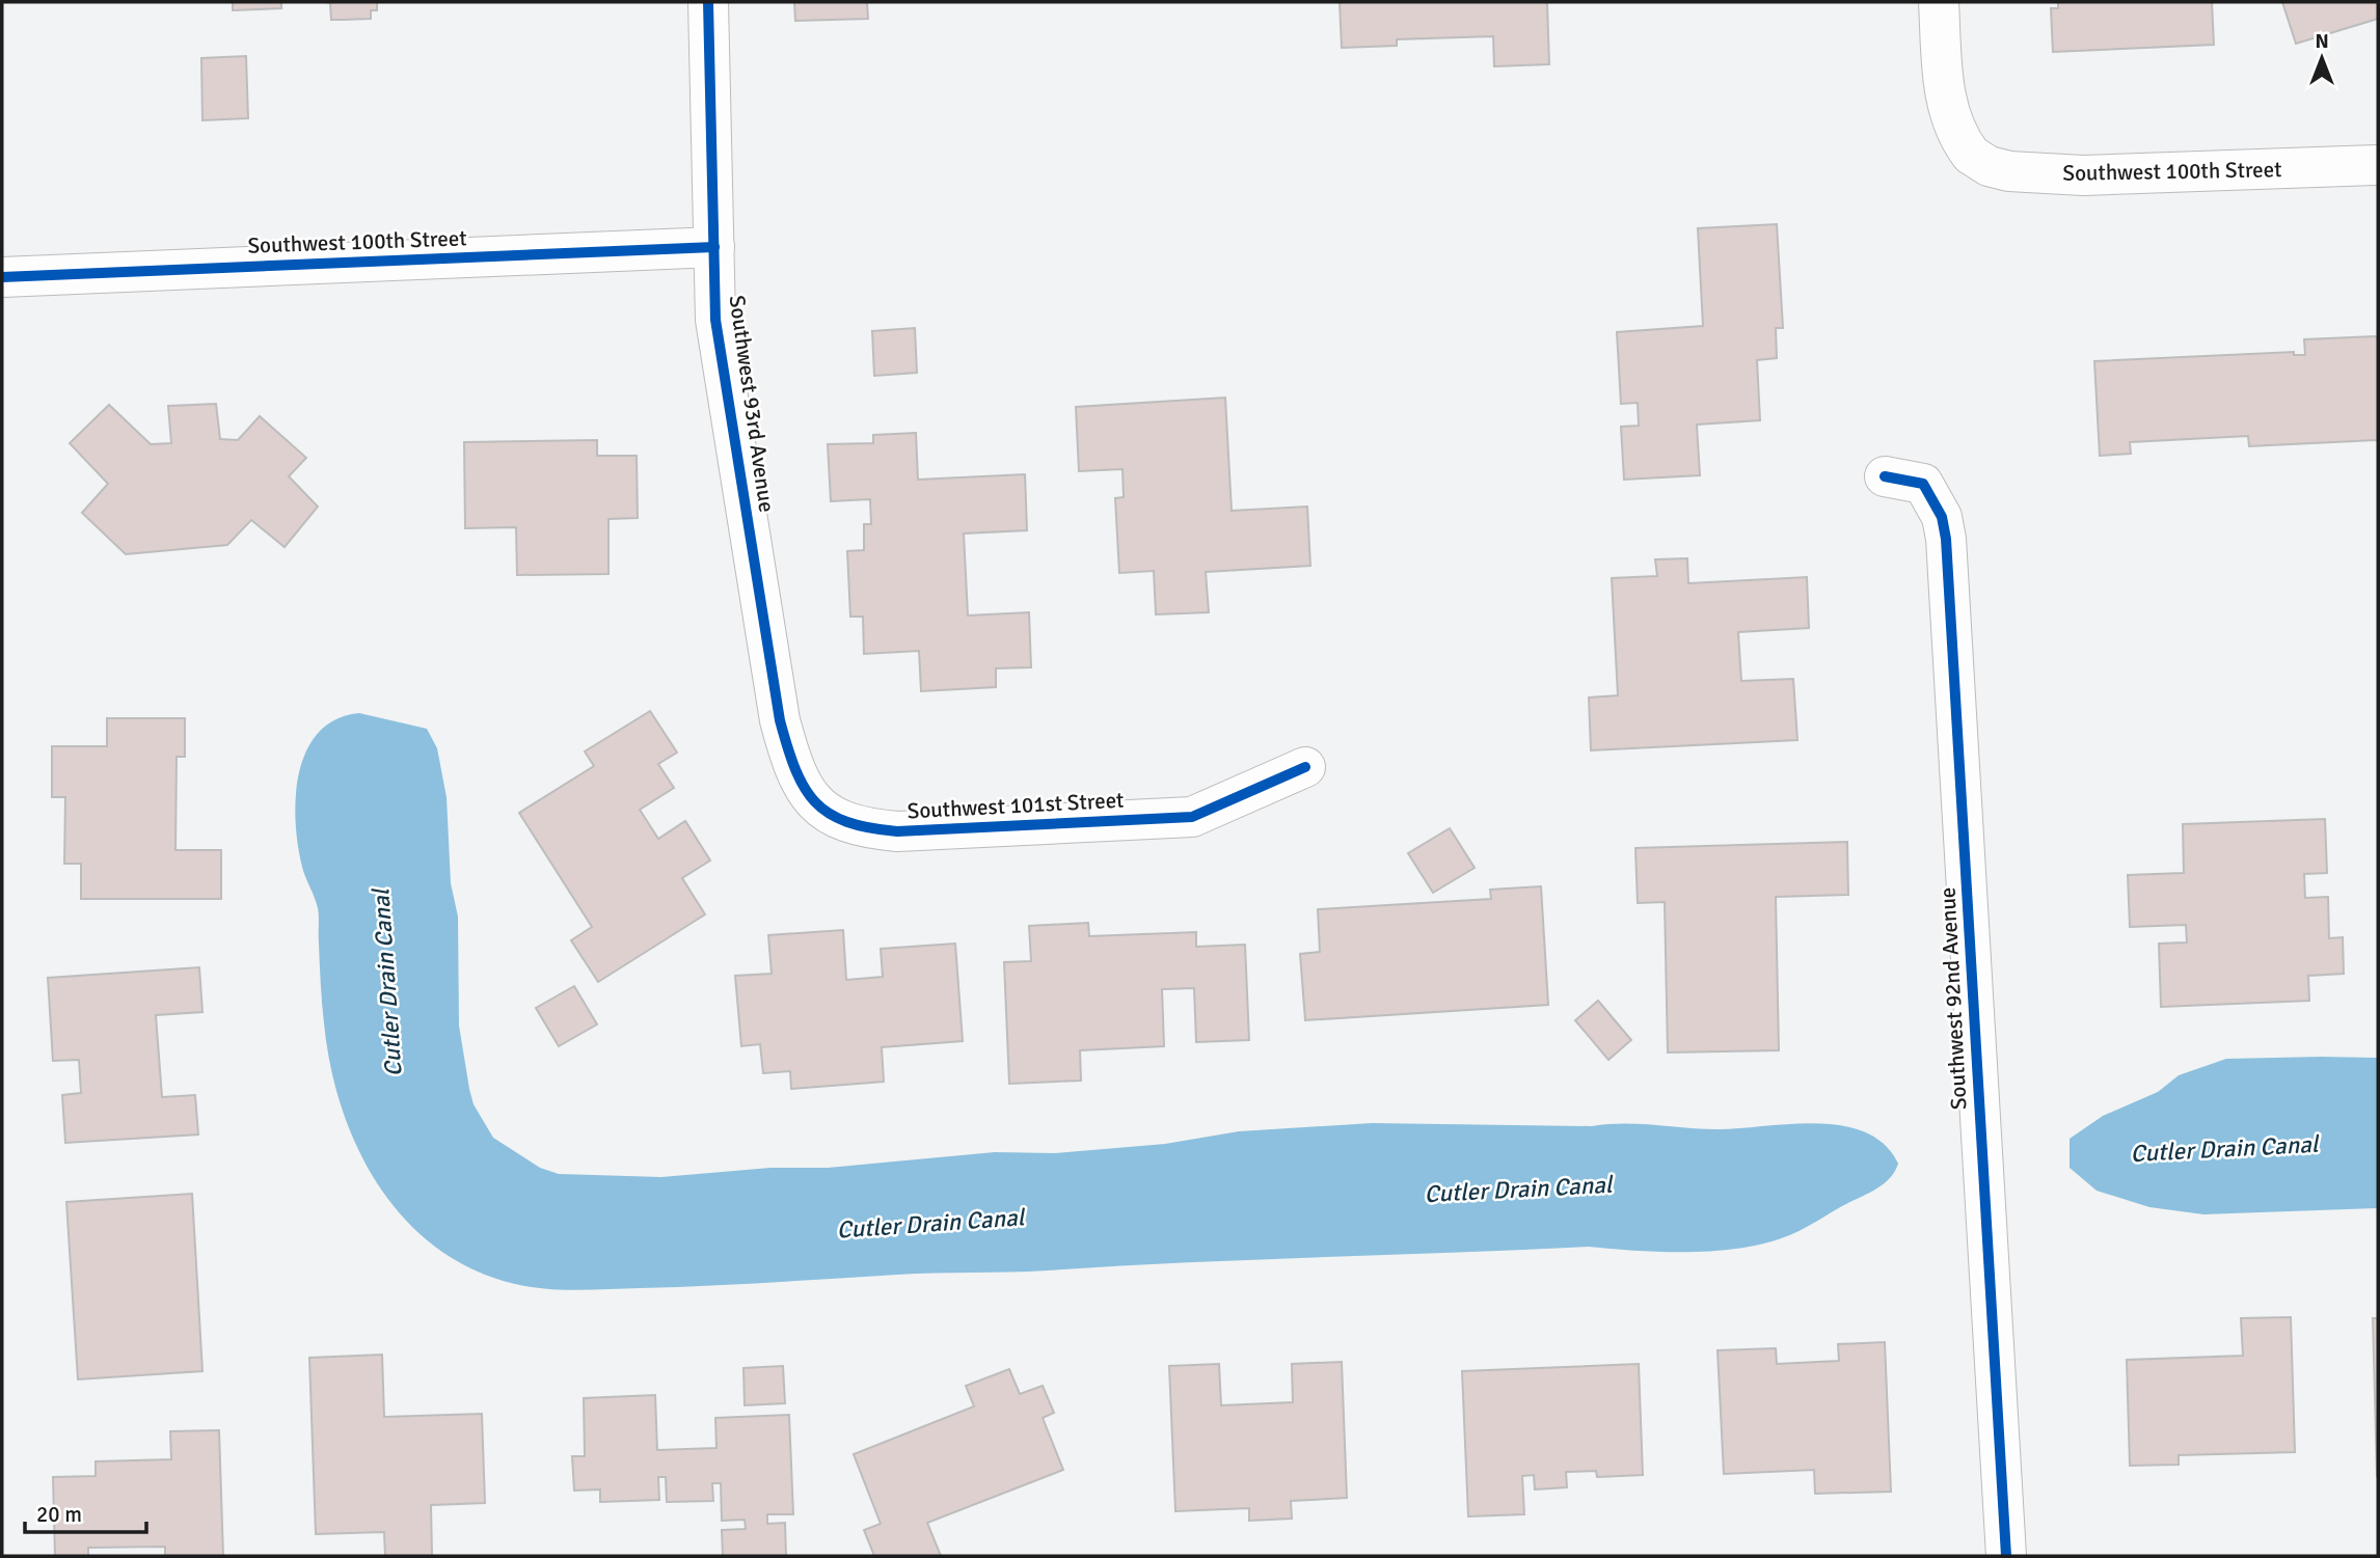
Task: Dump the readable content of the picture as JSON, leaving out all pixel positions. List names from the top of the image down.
{
  "streets": {
    "street": [
      "Southwest 100th Street",
      "Southwest 93rd Avenue",
      "Southwest 101st Street",
      "Southwest 92nd Avenue"
    ]
  },
  "crossings": [
    ["Southwest 100th Street", "Southwest 93rd Avenue"],
    ["Southwest 93rd Avenue", "Southwest 101st Street"]
  ],
  "water": ["Cutler Drain Canal"],
  "scale_bar": "20 m",
  "north": "top"
}
